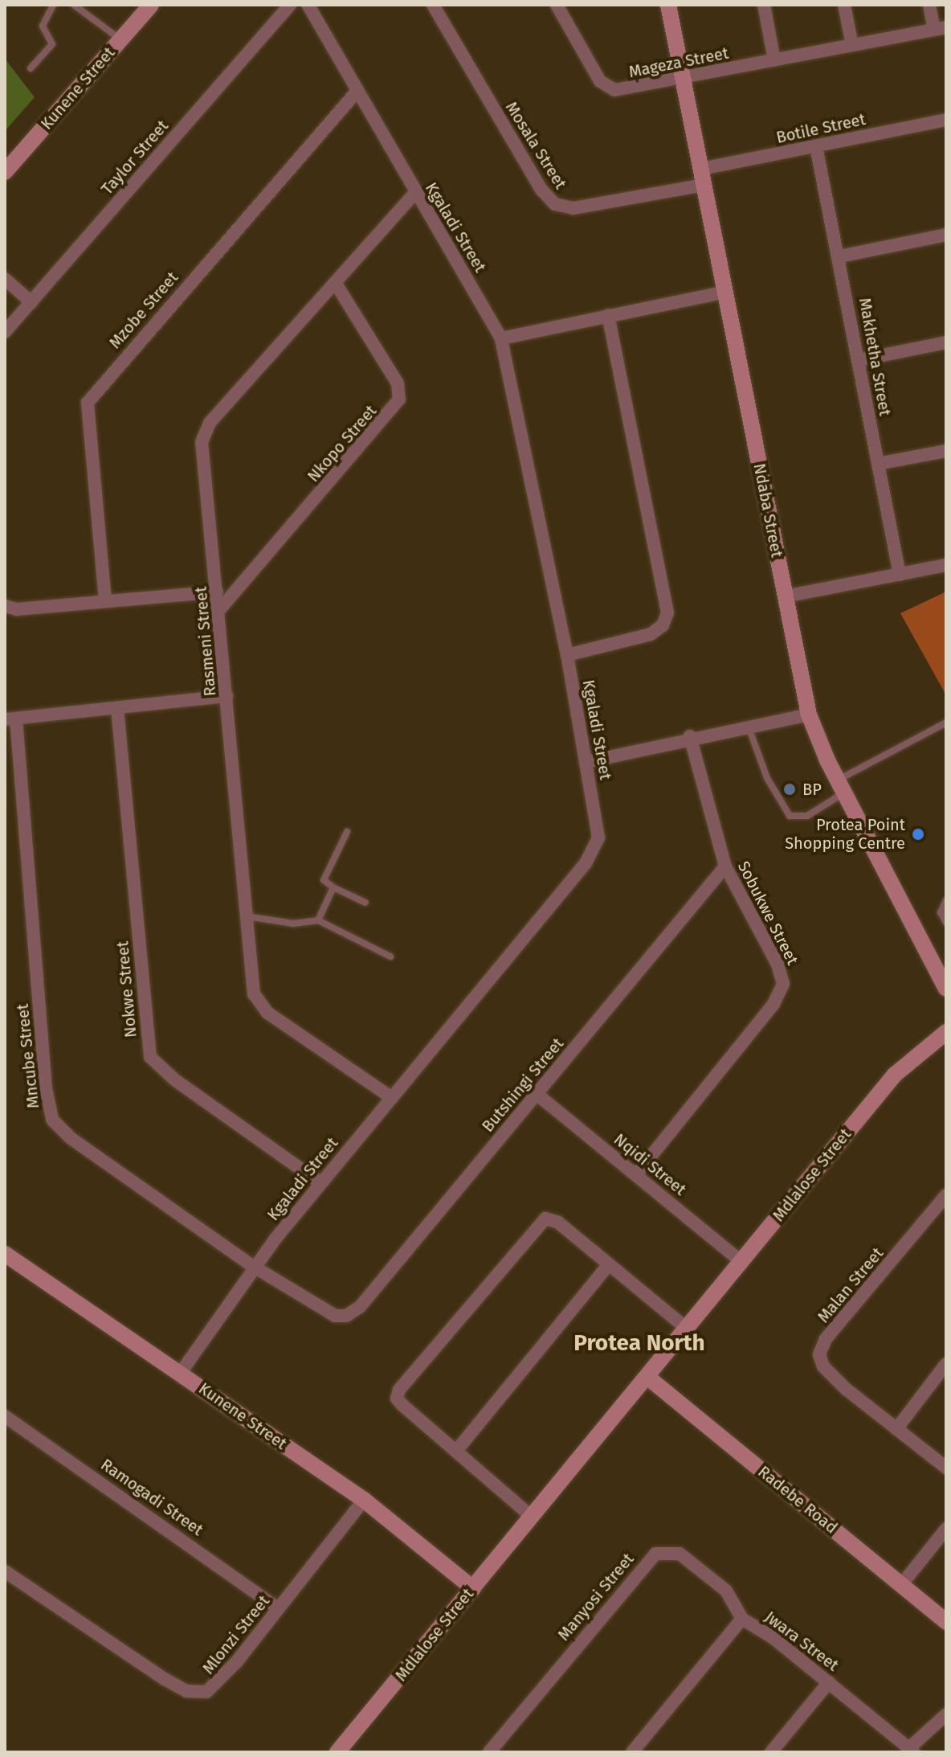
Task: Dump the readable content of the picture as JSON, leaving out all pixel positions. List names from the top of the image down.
{
  "streets": {
    "street": [
      "Mageza Street",
      "Kunene Street",
      "Botile Street",
      "Mosala Street",
      "Taylor Street",
      "Kgaladi Street",
      "Mzobe Street",
      "Makhetha Street",
      "Nkopo Street",
      "Ndaba Street",
      "Rasmeni Street",
      "Sobukwe Street",
      "Nokwe Street",
      "Mncube Street",
      "Butshingi Street",
      "Nqidi Street",
      "Mdlalose Street",
      "Malan Street",
      "Ramogadi Street",
      "Radebe Road",
      "Manyosi Street",
      "Mlonzi Street",
      "Jwara Street"
    ]
  },
  "crossings": [
    ["Mageza Street", "Ndaba Street"],
    ["Kunene Street", "Kgaladi Street"],
    ["Kunene Street", "Mdlalose Street"],
    ["Kunene Street", "Mlonzi Street"],
    ["Botile Street", "Mosala Street"],
    ["Botile Street", "Makhetha Street"],
    ["Botile Street", "Ndaba Street"],
    ["Mosala Street", "Ndaba Street"],
    ["Kgaladi Street", "Mzobe Street"],
    ["Kgaladi Street", "Rasmeni Street"],
    ["Kgaladi Street", "Nokwe Street"],
    ["Kgaladi Street", "Mncube Street"],
    ["Nkopo Street", "Rasmeni Street"],
    ["Sobukwe Street", "Butshingi Street"],
    ["Sobukwe Street", "Nqidi Street"],
    ["Mncube Street", "Butshingi Street"],
    ["Butshingi Street", "Nqidi Street"],
    ["Nqidi Street", "Mdlalose Street"],
    ["Mdlalose Street", "Radebe Road"],
    ["Ramogadi Street", "Mlonzi Street"],
    ["Manyosi Street", "Jwara Street"]
  ],
  "districts": ["Protea North"],
  "places": ["BP", "Protea Point Shopping Centre"]
}
